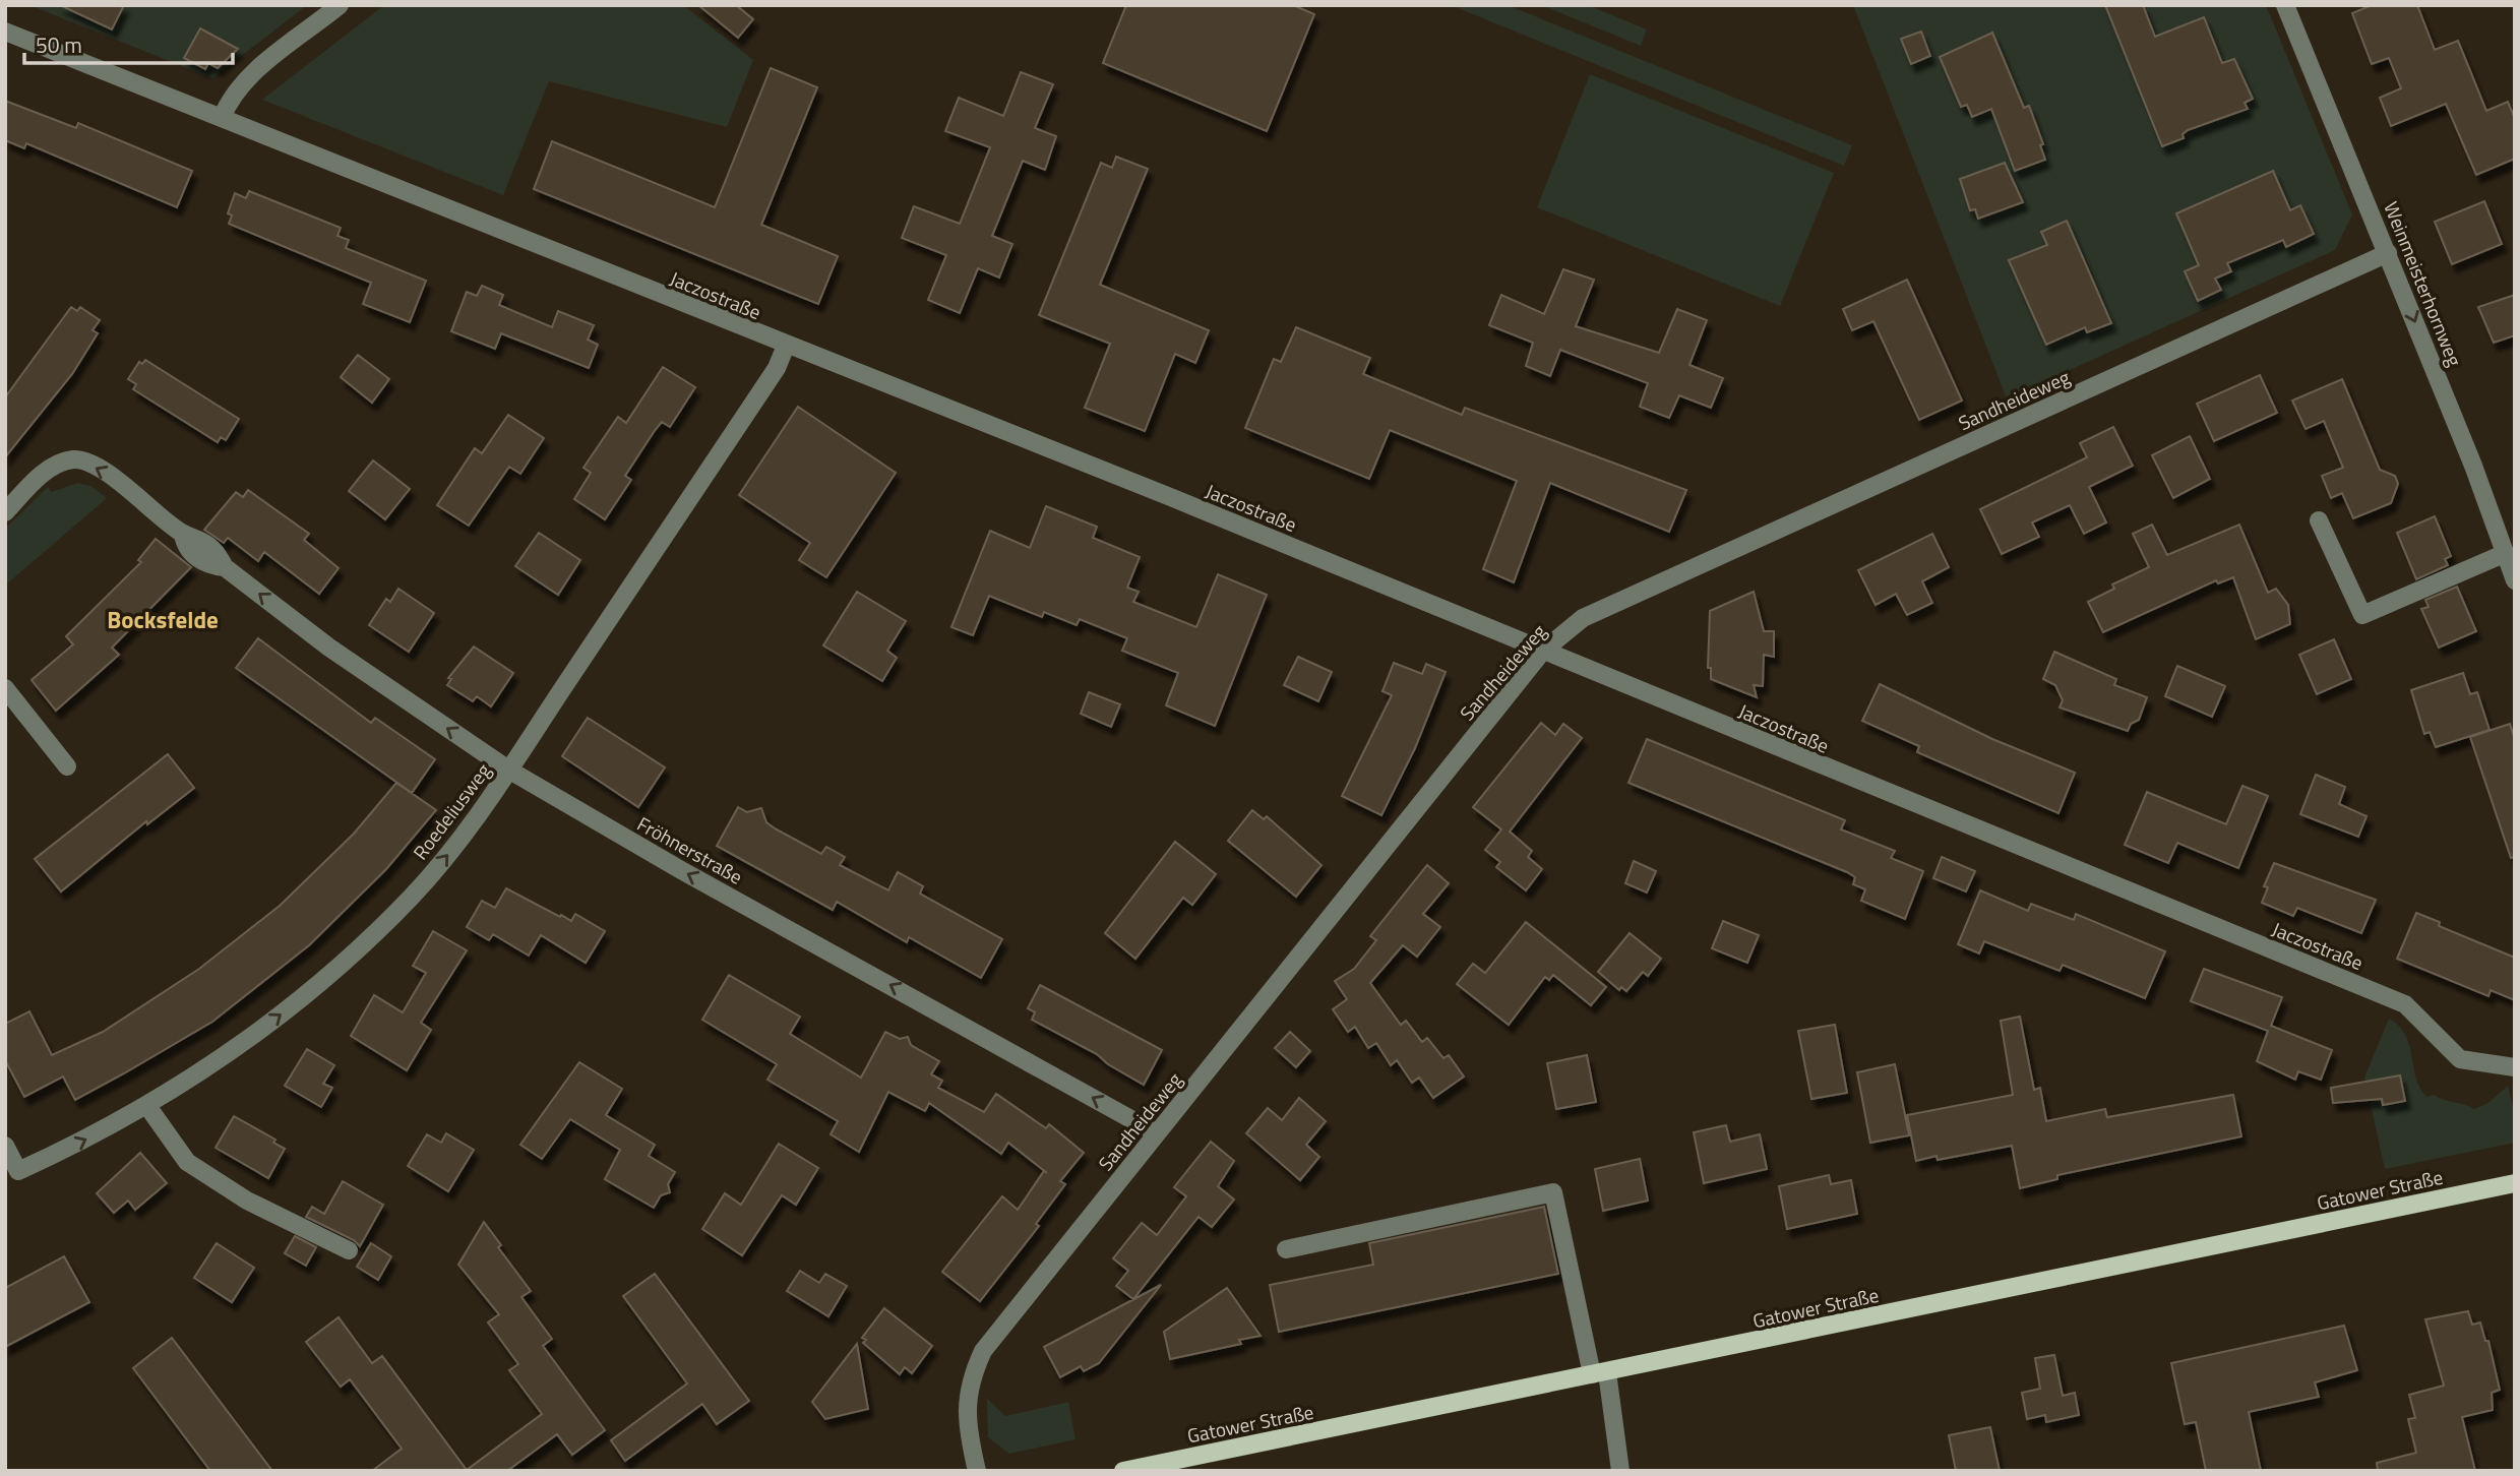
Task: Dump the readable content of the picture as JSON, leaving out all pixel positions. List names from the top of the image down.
{
  "streets": {
    "main road": ["Gatower Straße"],
    "street": [
      "Weinmeisterhornweg",
      "Jaczostraße",
      "Sandheideweg",
      "Roedeliusweg",
      "Fröhnerstraße"
    ]
  },
  "crossings": [
    ["Weinmeisterhornweg", "Sandheideweg"],
    ["Jaczostraße", "Sandheideweg"],
    ["Jaczostraße", "Roedeliusweg"],
    ["Sandheideweg", "Fröhnerstraße"],
    ["Roedeliusweg", "Fröhnerstraße"]
  ],
  "one_way": ["Weinmeisterhornweg", "Roedeliusweg", "Fröhnerstraße"],
  "districts": ["Bocksfelde"],
  "scale_bar": "50 m"
}
